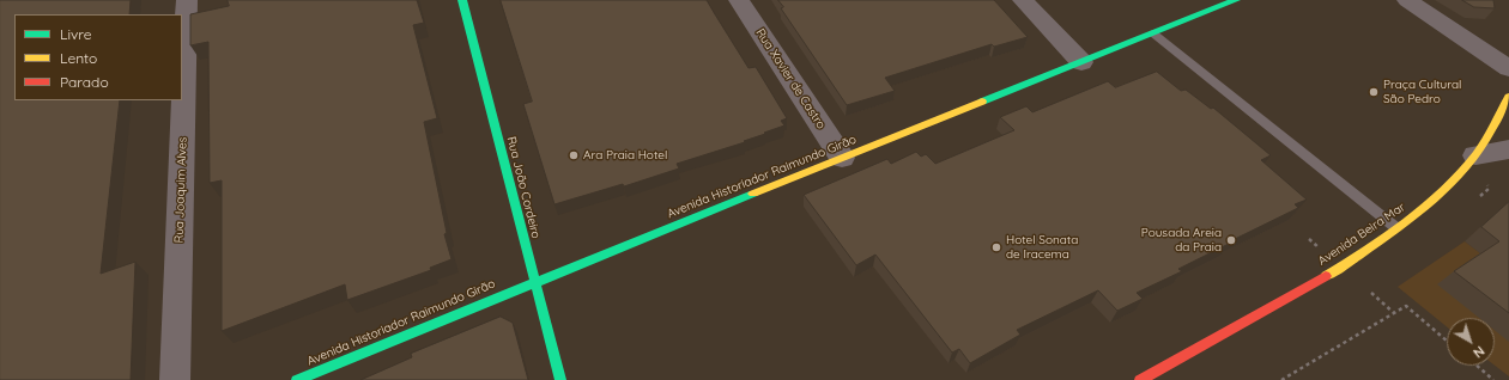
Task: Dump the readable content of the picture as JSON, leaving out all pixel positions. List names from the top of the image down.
{
  "streets": {
    "street": [
      "Rua Xavier de Castro",
      "Avenida Historiador Raimundo Girão",
      "Rua João Cordeiro",
      "Rua Joaquim Alves",
      "Avenida Beira Mar"
    ]
  },
  "crossings": [
    ["Rua Xavier de Castro", "Avenida Historiador Raimundo Girão"],
    ["Avenida Historiador Raimundo Girão", "Rua João Cordeiro"]
  ],
  "places": [
    "Praça Cultural São Pedro",
    "Ara Praia Hotel",
    "Pousada Areia da Praia",
    "Hotel Sonata de Iracema"
  ],
  "legend": ["Livre", "Lento", "Parado"],
  "north": "bottom right"
}
